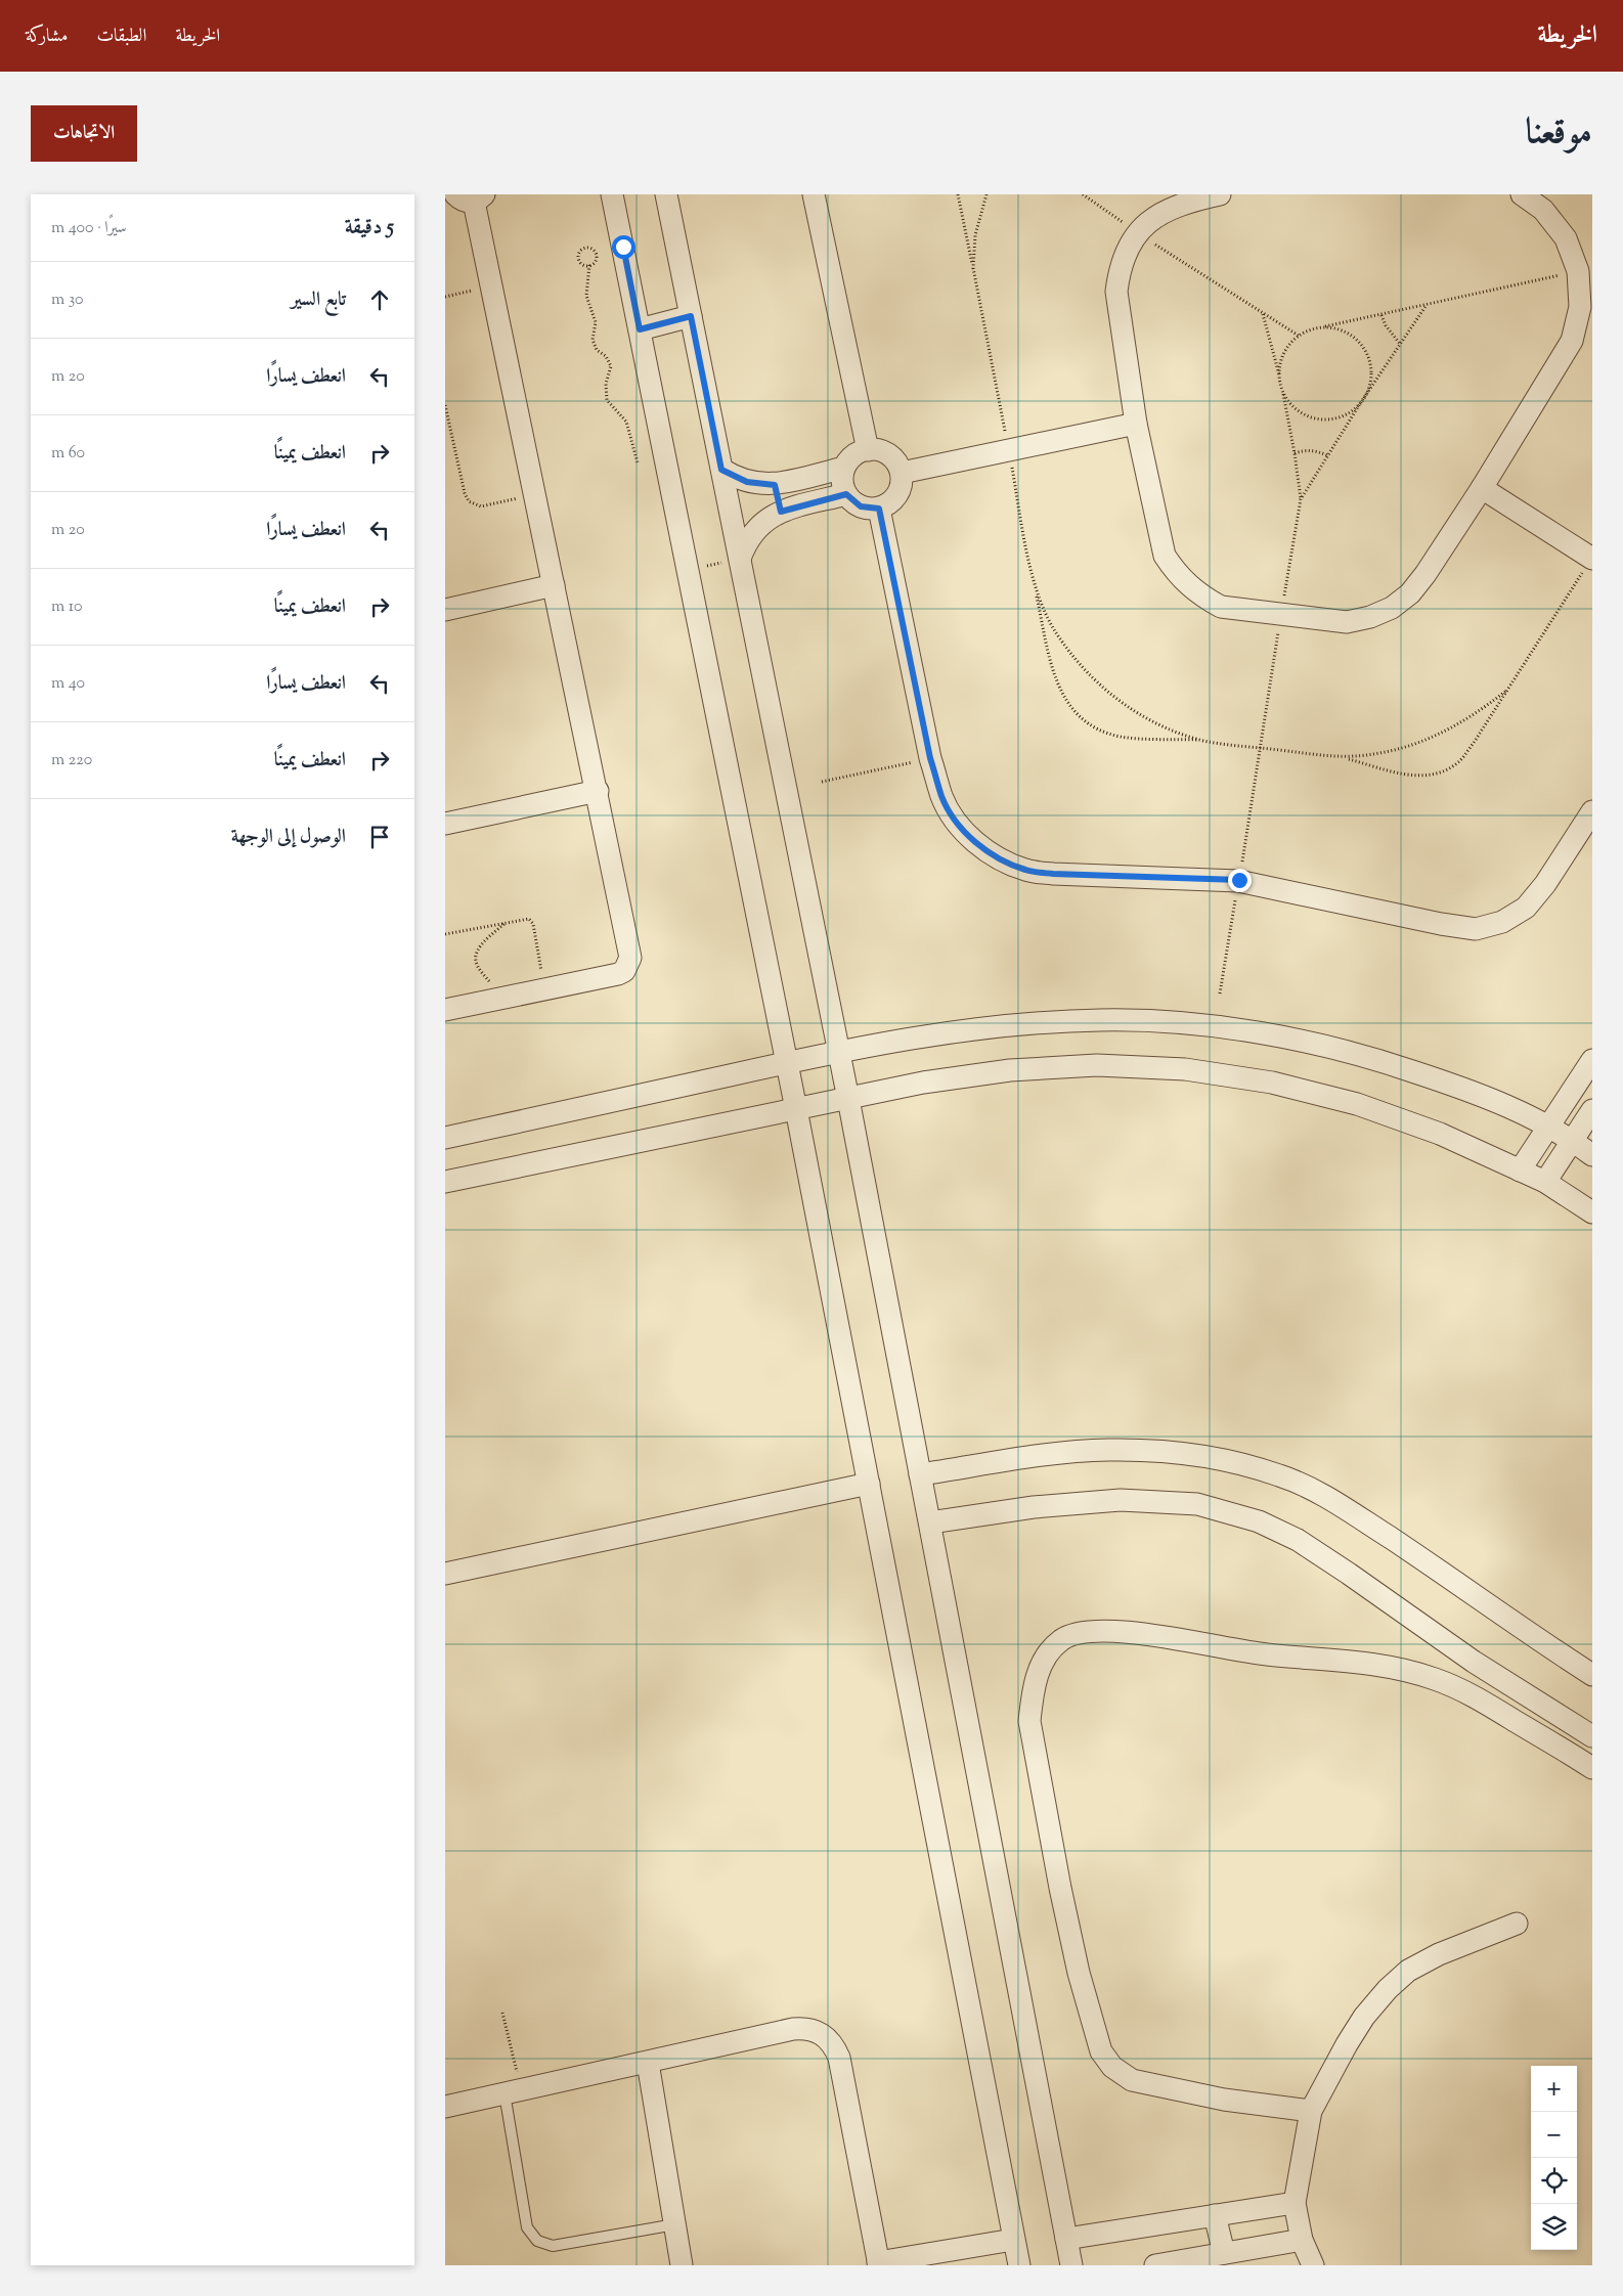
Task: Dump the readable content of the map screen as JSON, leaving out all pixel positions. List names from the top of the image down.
{
  "page": {
    "header": "الخريطة",
    "nav": ["الخريطة", "الطبقات", "مشاركة"],
    "title": "موقعنا",
    "buttons": "الاتجاهات",
    "heading": ["5 دقيقة", "سيرًا · 400 m"],
    "list": [
      ["تابع السير", "30 m"],
      ["انعطف يسارًا", "20 m"],
      ["انعطف يمينًا", "60 m"],
      ["انعطف يسارًا", "20 m"],
      ["انعطف يمينًا", "10 m"],
      ["انعطف يسارًا", "40 m"],
      ["انعطف يمينًا", "220 m"],
      "الوصول إلى الوجهة"
    ],
    "map_buttons": ["+", "−"]
  }
}
